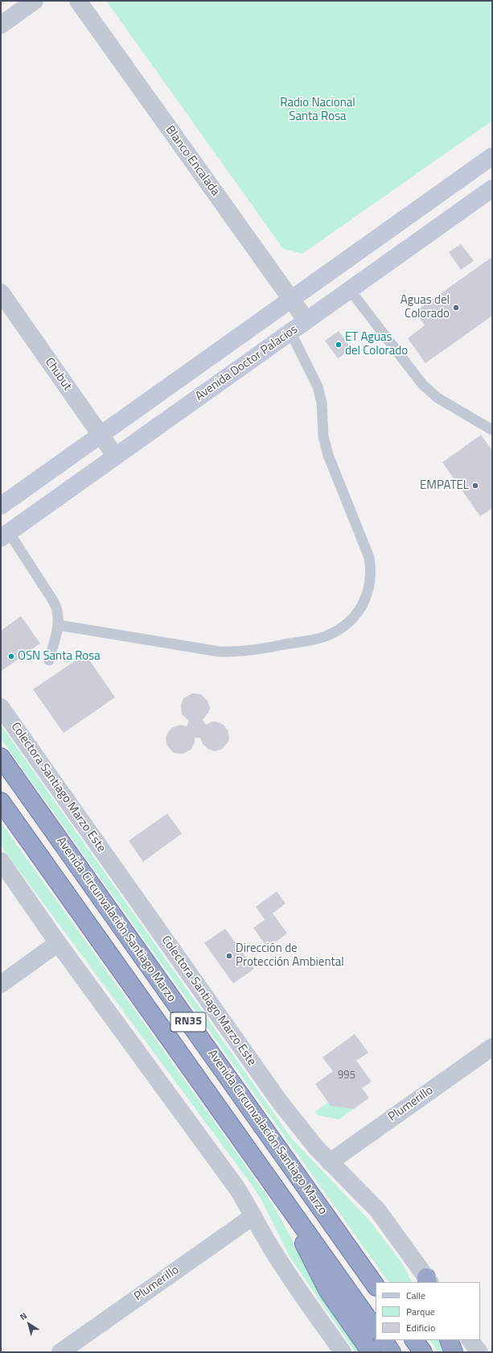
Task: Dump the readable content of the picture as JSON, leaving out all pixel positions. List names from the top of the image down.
{
  "streets": {
    "highway": ["Avenida Circunvalación Santiago Marzo", "RN35"],
    "main road": ["Avenida Doctor Palacios"],
    "street": [
      "Blanco Encalada",
      "Chubut",
      "Colectora Santiago Marzo Este",
      "Plumerillo"
    ]
  },
  "crossings": [
    ["Blanco Encalada", "Avenida Doctor Palacios"],
    ["Avenida Doctor Palacios", "Chubut"],
    ["Colectora Santiago Marzo Este", "Plumerillo"]
  ],
  "parks": ["Radio Nacional Santa Rosa"],
  "places": [
    "Aguas del Colorado",
    "ET Aguas del Colorado",
    "EMPATEL",
    "OSN Santa Rosa",
    "Dirección de Protección Ambiental"
  ],
  "house_numbers": ["995"],
  "legend": ["Calle", "Parque", "Edificio"],
  "north": "top left"
}
